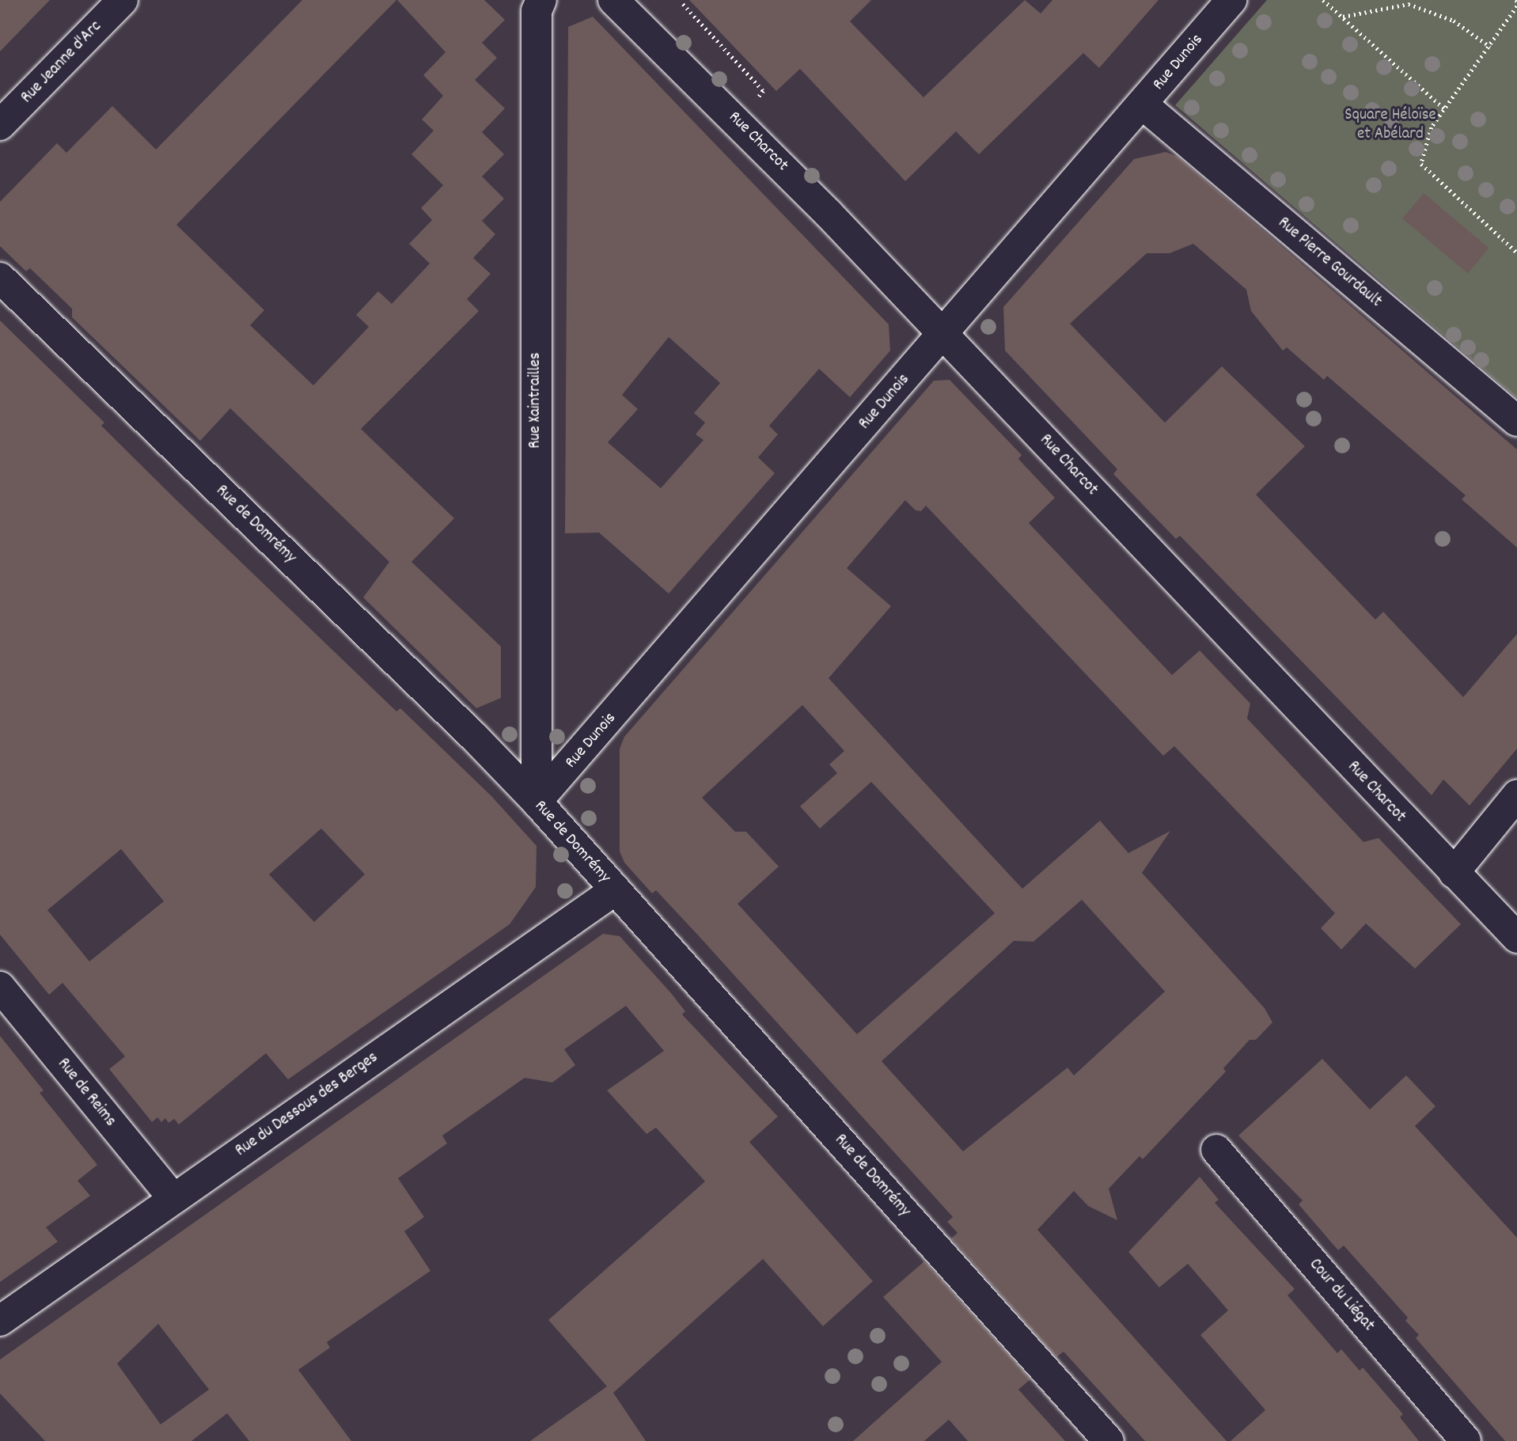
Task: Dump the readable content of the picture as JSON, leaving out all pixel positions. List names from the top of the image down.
{
  "streets": {
    "street": [
      "Rue Jeanne d'Arc",
      "Rue Dunois",
      "Rue Charcot",
      "Rue Pierre Gourdault",
      "Rue Xaintrailles",
      "Rue de Domrémy",
      "Rue de Reims",
      "Rue du Dessous des Berges",
      "Cour du Liégat"
    ]
  },
  "crossings": [
    ["Rue Dunois", "Rue Charcot"],
    ["Rue Dunois", "Rue Pierre Gourdault"],
    ["Rue Dunois", "Rue Xaintrailles"],
    ["Rue Dunois", "Rue de Domrémy"],
    ["Rue Xaintrailles", "Rue de Domrémy"],
    ["Rue de Domrémy", "Rue du Dessous des Berges"],
    ["Rue de Reims", "Rue du Dessous des Berges"]
  ],
  "parks": ["Square Héloïse et Abélard"]
}
